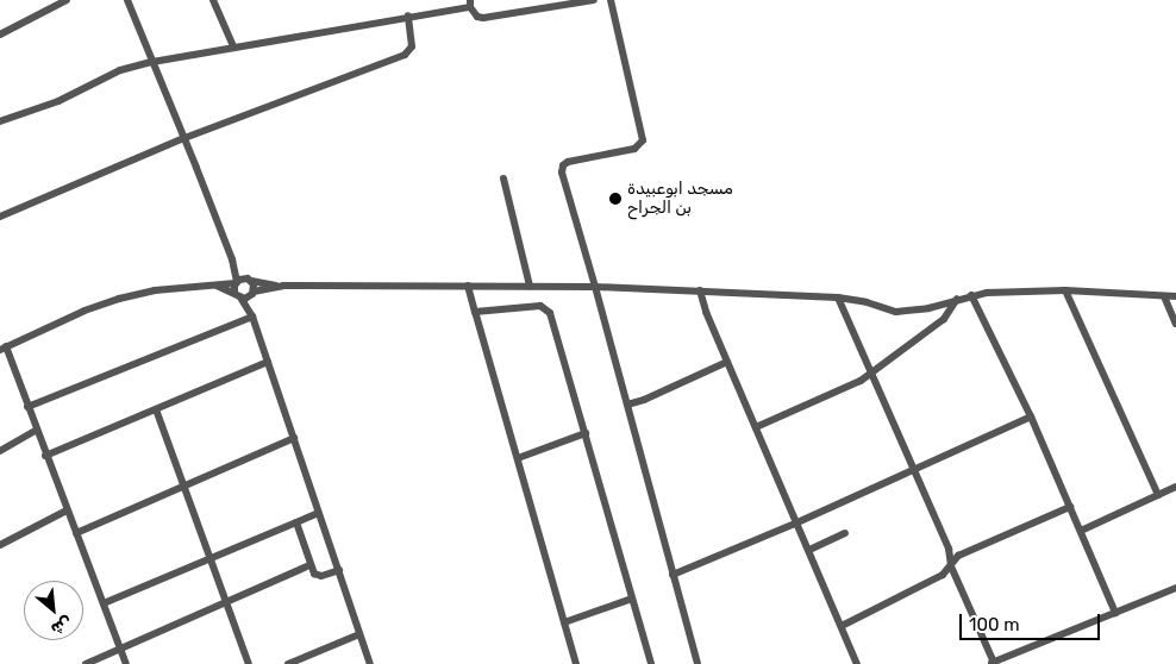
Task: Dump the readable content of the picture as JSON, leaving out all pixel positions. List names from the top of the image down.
{
  "places": ["مسجد ابوعبيدة بن الجراح"],
  "scale_bar": "100 m",
  "north": "bottom right"
}
